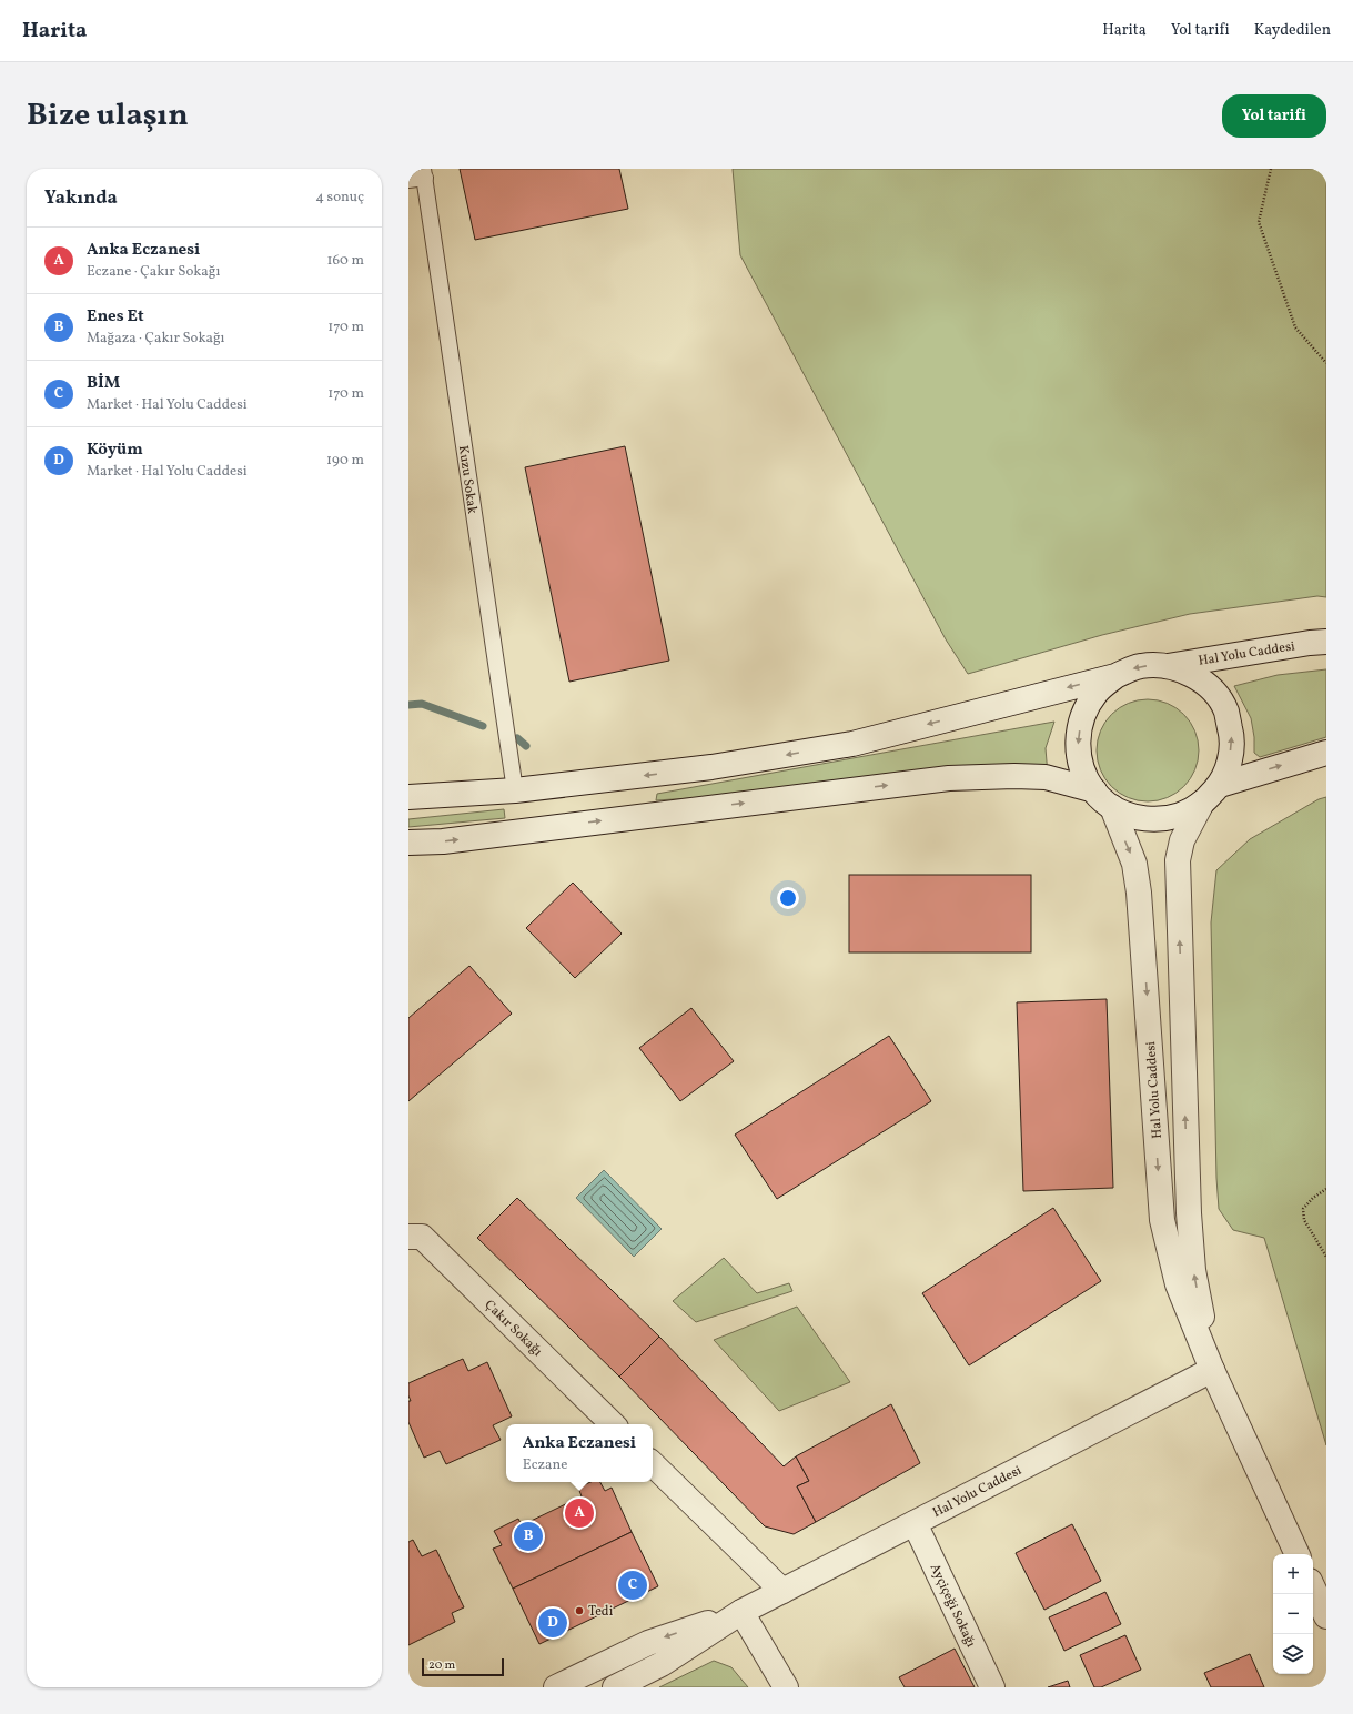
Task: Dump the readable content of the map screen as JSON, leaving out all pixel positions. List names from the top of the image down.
{
  "streets": {
    "street": ["Hal Yolu Caddesi", "Çakır Sokağı", "Ayçiçeği Sokağı"],
    "lane": ["Kuzu Sokak"]
  },
  "crossings": [
    ["Hal Yolu Caddesi", "Ayçiçeği Sokağı"]
  ],
  "places": ["Tedi"],
  "scale_bar": "20 m",
  "page": {
    "header": "Harita",
    "nav": ["Harita", "Yol tarifi", "Kaydedilen"],
    "title": "Bize ulaşın",
    "buttons": "Yol tarifi",
    "heading": ["Yakında", "4 sonuç"],
    "list": [
      {
        "mark": "A",
        "name": "Anka Eczanesi",
        "note": "Eczane · Çakır Sokağı",
        "value": "160 m"
      },
      {
        "mark": "B",
        "name": "Enes Et",
        "note": "Mağaza · Çakır Sokağı",
        "value": "170 m"
      },
      {
        "mark": "C",
        "name": "BİM",
        "note": "Market · Hal Yolu Caddesi",
        "value": "170 m"
      },
      {
        "mark": "D",
        "name": "Köyüm",
        "note": "Market · Hal Yolu Caddesi",
        "value": "190 m"
      }
    ],
    "popup": ["Anka Eczanesi", "Eczane"],
    "pins": [
      "A",
      "B",
      "C",
      "D"
    ],
    "map_buttons": ["+", "−"],
    "scale": "20 m"
  }
}
